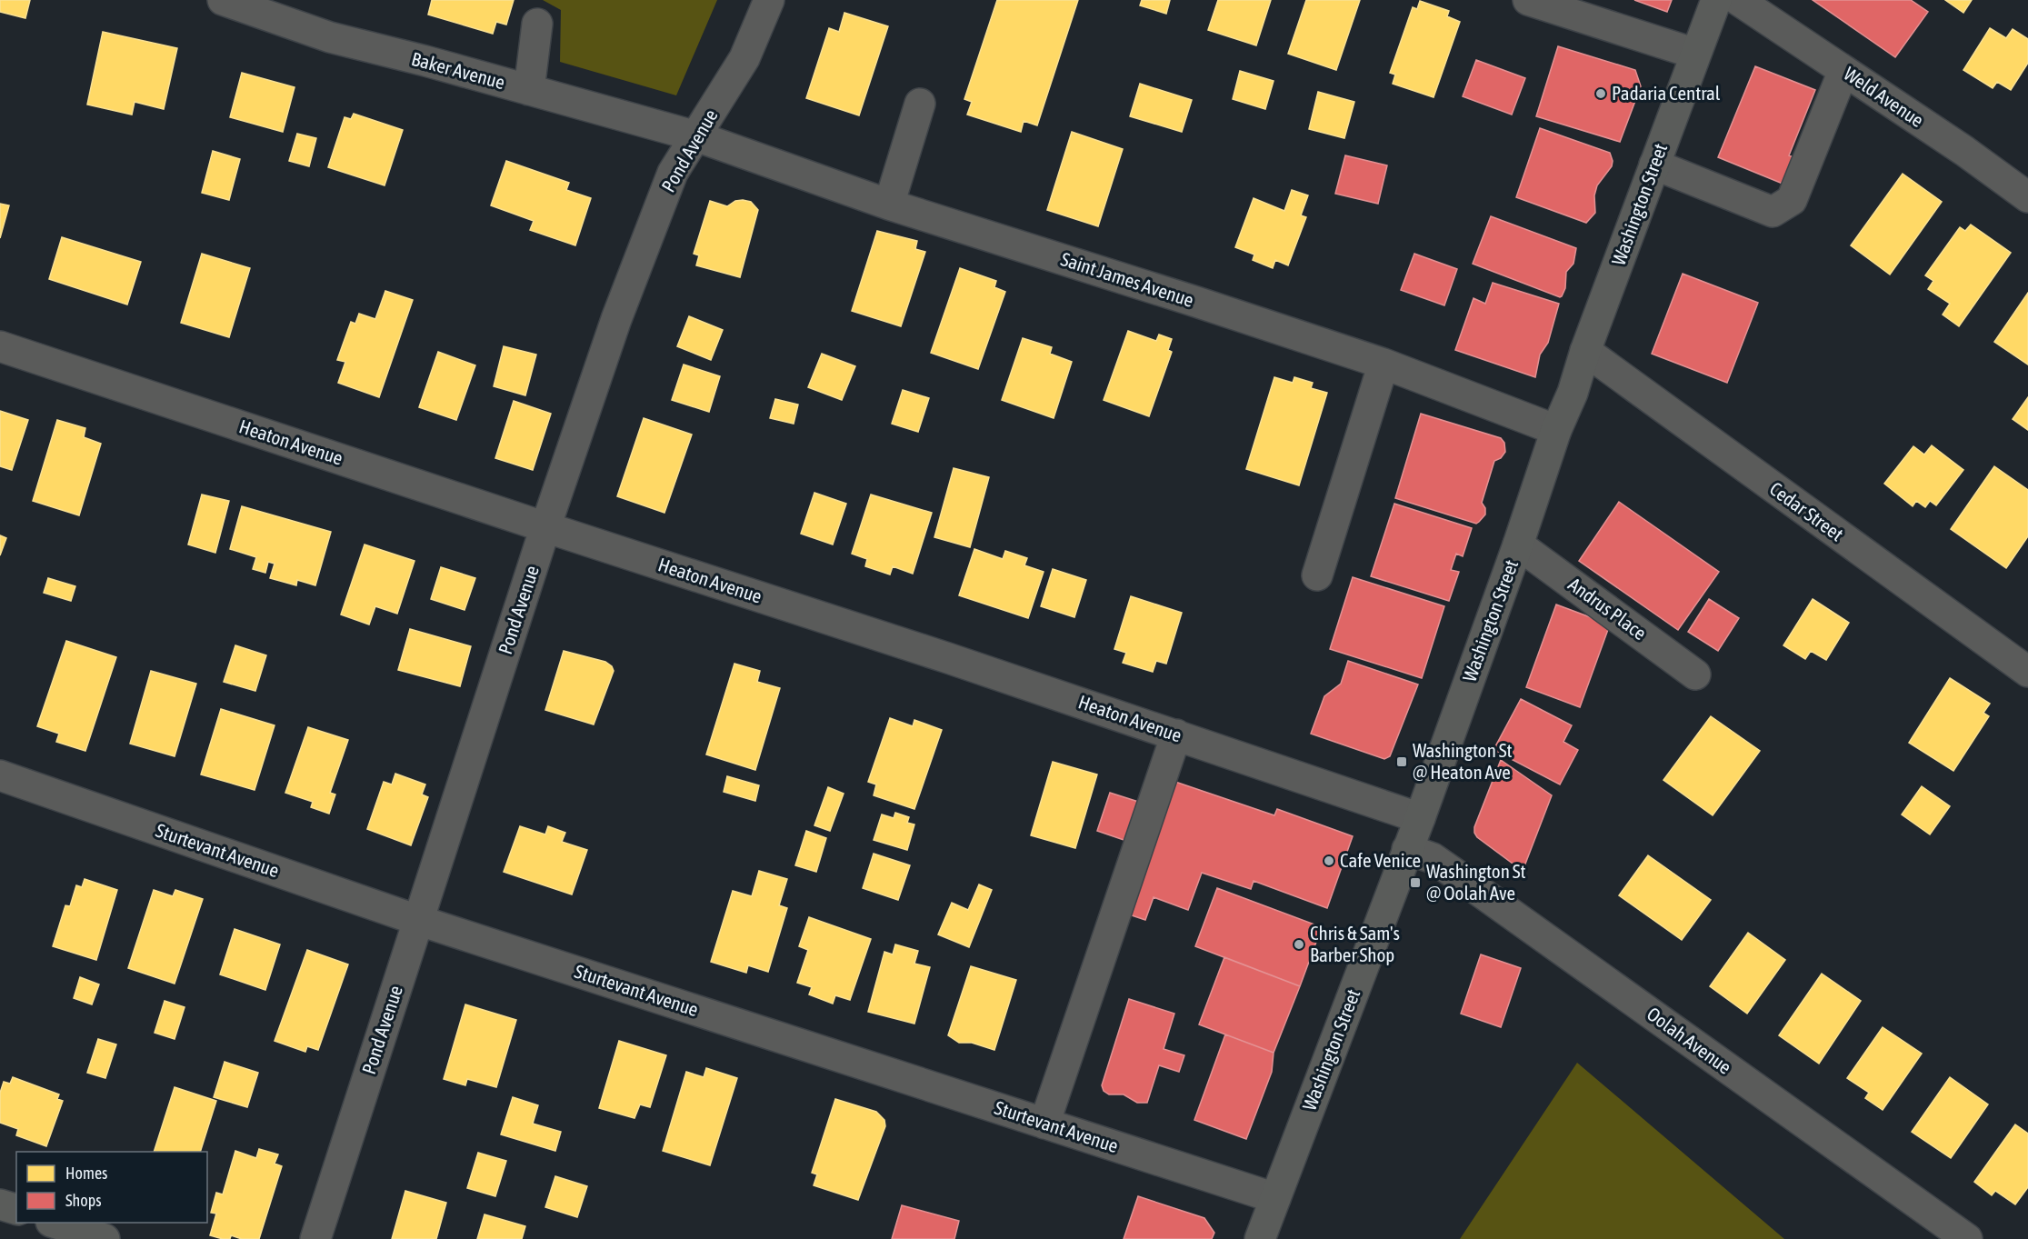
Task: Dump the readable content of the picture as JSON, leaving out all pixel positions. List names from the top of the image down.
{
  "streets": {
    "main road": ["Washington Street"],
    "street": [
      "Baker Avenue",
      "Weld Avenue",
      "Pond Avenue",
      "Saint James Avenue",
      "Heaton Avenue",
      "Cedar Street",
      "Andrus Place",
      "Sturtevant Avenue",
      "Oolah Avenue"
    ]
  },
  "crossings": [
    ["Baker Avenue", "Pond Avenue"],
    ["Baker Avenue", "Saint James Avenue"],
    ["Pond Avenue", "Saint James Avenue"],
    ["Pond Avenue", "Heaton Avenue"],
    ["Pond Avenue", "Sturtevant Avenue"],
    ["Washington Street", "Saint James Avenue"],
    ["Washington Street", "Heaton Avenue"],
    ["Washington Street", "Cedar Street"],
    ["Washington Street", "Andrus Place"],
    ["Washington Street", "Sturtevant Avenue"],
    ["Washington Street", "Oolah Avenue"]
  ],
  "places": {
    "other": ["Padaria Central", "Cafe Venice", "Chris & Sam's Barber Shop"],
    "transit": ["Washington St @ Heaton Ave", "Washington St @ Oolah Ave"]
  },
  "legend": ["Homes", "Shops"]
}
